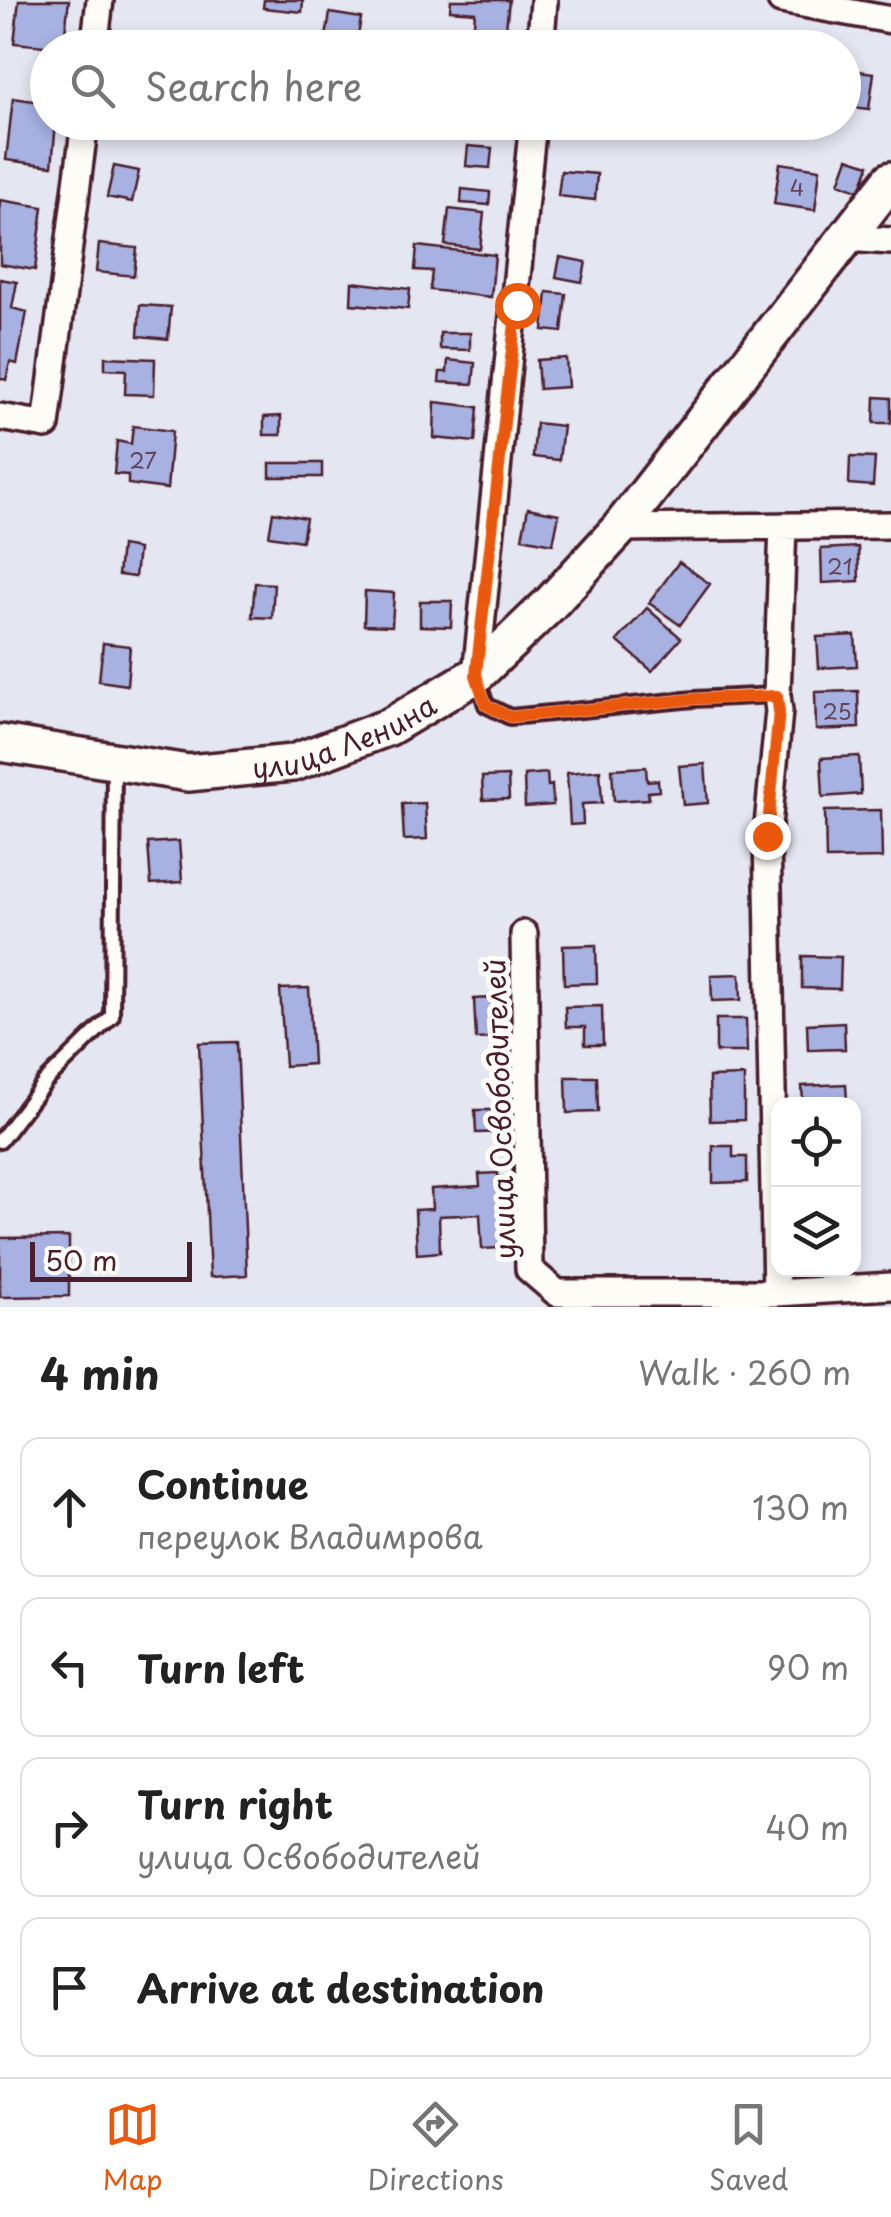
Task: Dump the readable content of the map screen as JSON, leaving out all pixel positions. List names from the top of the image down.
{
  "streets": {
    "main road": ["улица Ленина"],
    "street": ["улица Освободителей"]
  },
  "house_numbers": [
    "4",
    "27",
    "21",
    "25"
  ],
  "scale_bar": "50 m",
  "page": {
    "search": "Search here",
    "scale": "50 m",
    "heading": ["4 min", "Walk · 260 m"],
    "list": [
      ["Continue", "переулок Владимрова", "130 m"],
      ["Turn left", "90 m"],
      ["Turn right", "улица Освободителей", "40 m"],
      "Arrive at destination"
    ],
    "nav": ["Map", "Directions", "Saved"]
  }
}
